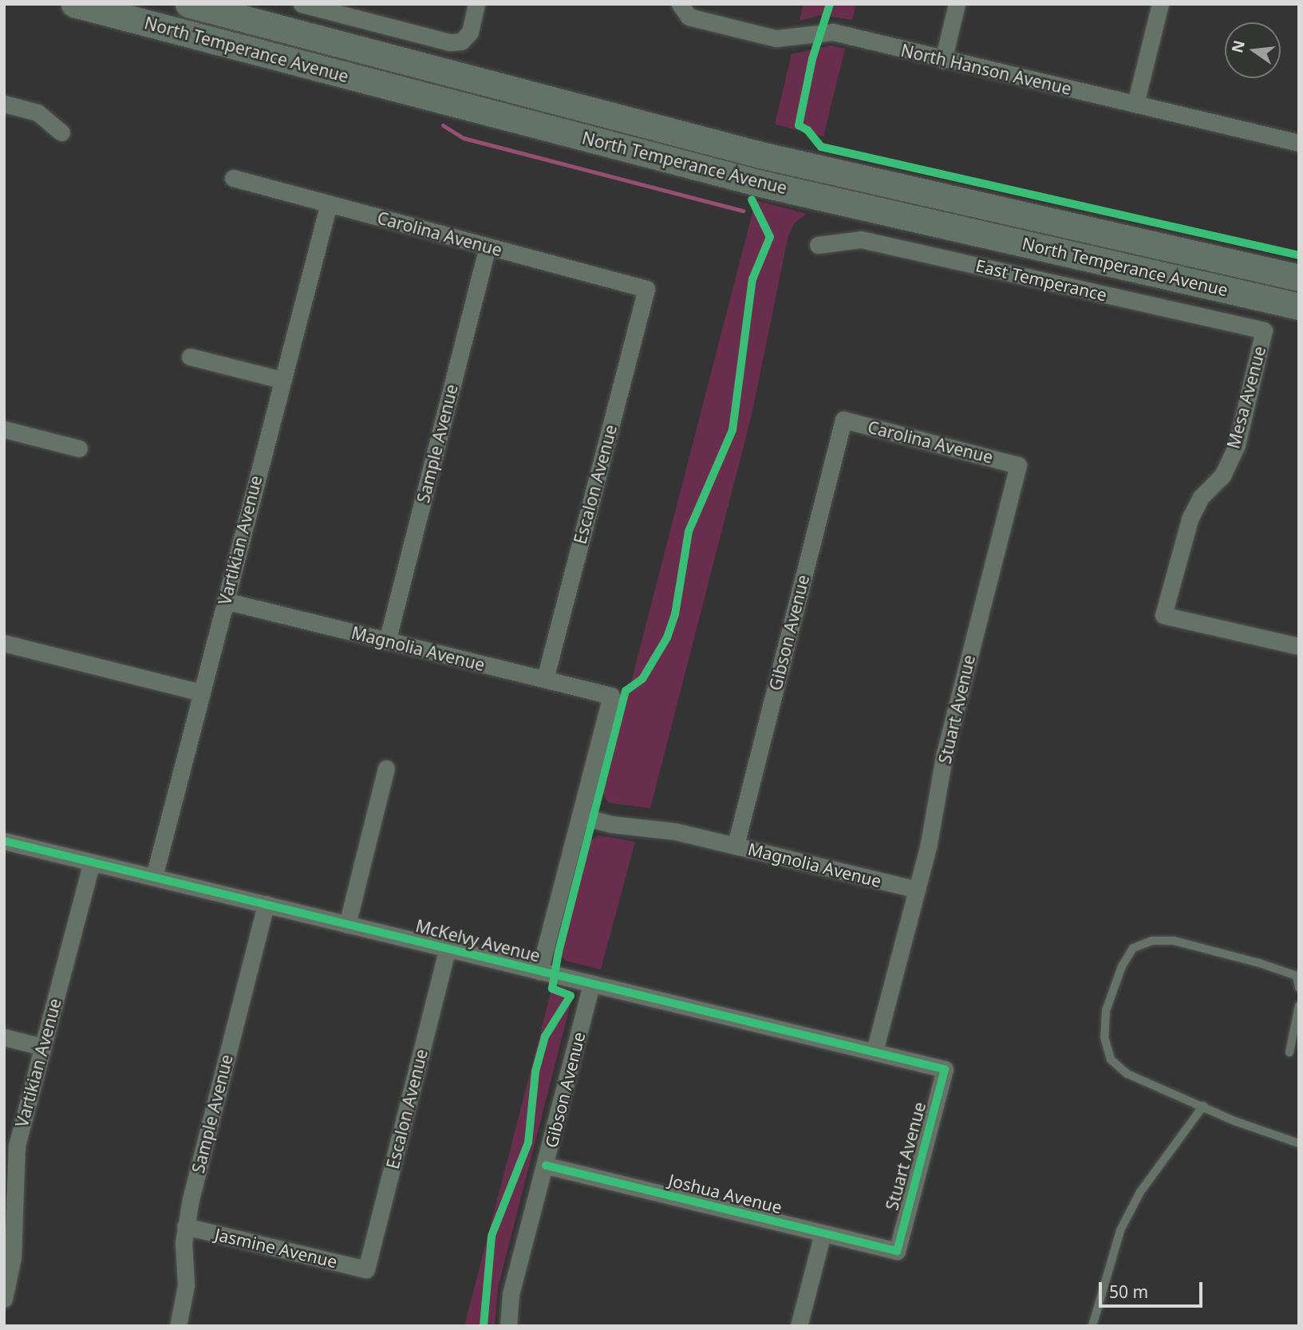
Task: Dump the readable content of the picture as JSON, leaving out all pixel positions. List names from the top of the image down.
{
  "streets": {
    "main road": ["North Temperance Avenue"],
    "street": [
      "North Hanson Avenue",
      "Carolina Avenue",
      "East Temperance",
      "Mesa Avenue",
      "Sample Avenue",
      "Escalon Avenue",
      "Vartikian Avenue",
      "Gibson Avenue",
      "Magnolia Avenue",
      "Stuart Avenue",
      "McKelvy Avenue",
      "Joshua Avenue",
      "Jasmine Avenue"
    ]
  },
  "crossings": [
    ["Carolina Avenue", "Sample Avenue"],
    ["Carolina Avenue", "Escalon Avenue"],
    ["Carolina Avenue", "Vartikian Avenue"],
    ["Carolina Avenue", "Gibson Avenue"],
    ["Carolina Avenue", "Stuart Avenue"],
    ["East Temperance", "Mesa Avenue"],
    ["Sample Avenue", "Magnolia Avenue"],
    ["Sample Avenue", "McKelvy Avenue"],
    ["Sample Avenue", "Jasmine Avenue"],
    ["Escalon Avenue", "Magnolia Avenue"],
    ["Escalon Avenue", "McKelvy Avenue"],
    ["Escalon Avenue", "Jasmine Avenue"],
    ["Vartikian Avenue", "Magnolia Avenue"],
    ["Vartikian Avenue", "McKelvy Avenue"],
    ["Gibson Avenue", "Magnolia Avenue"],
    ["Gibson Avenue", "McKelvy Avenue"],
    ["Gibson Avenue", "Joshua Avenue"],
    ["Magnolia Avenue", "Stuart Avenue"],
    ["Stuart Avenue", "McKelvy Avenue"],
    ["Stuart Avenue", "Joshua Avenue"]
  ],
  "scale_bar": "50 m",
  "north": "left"
}
